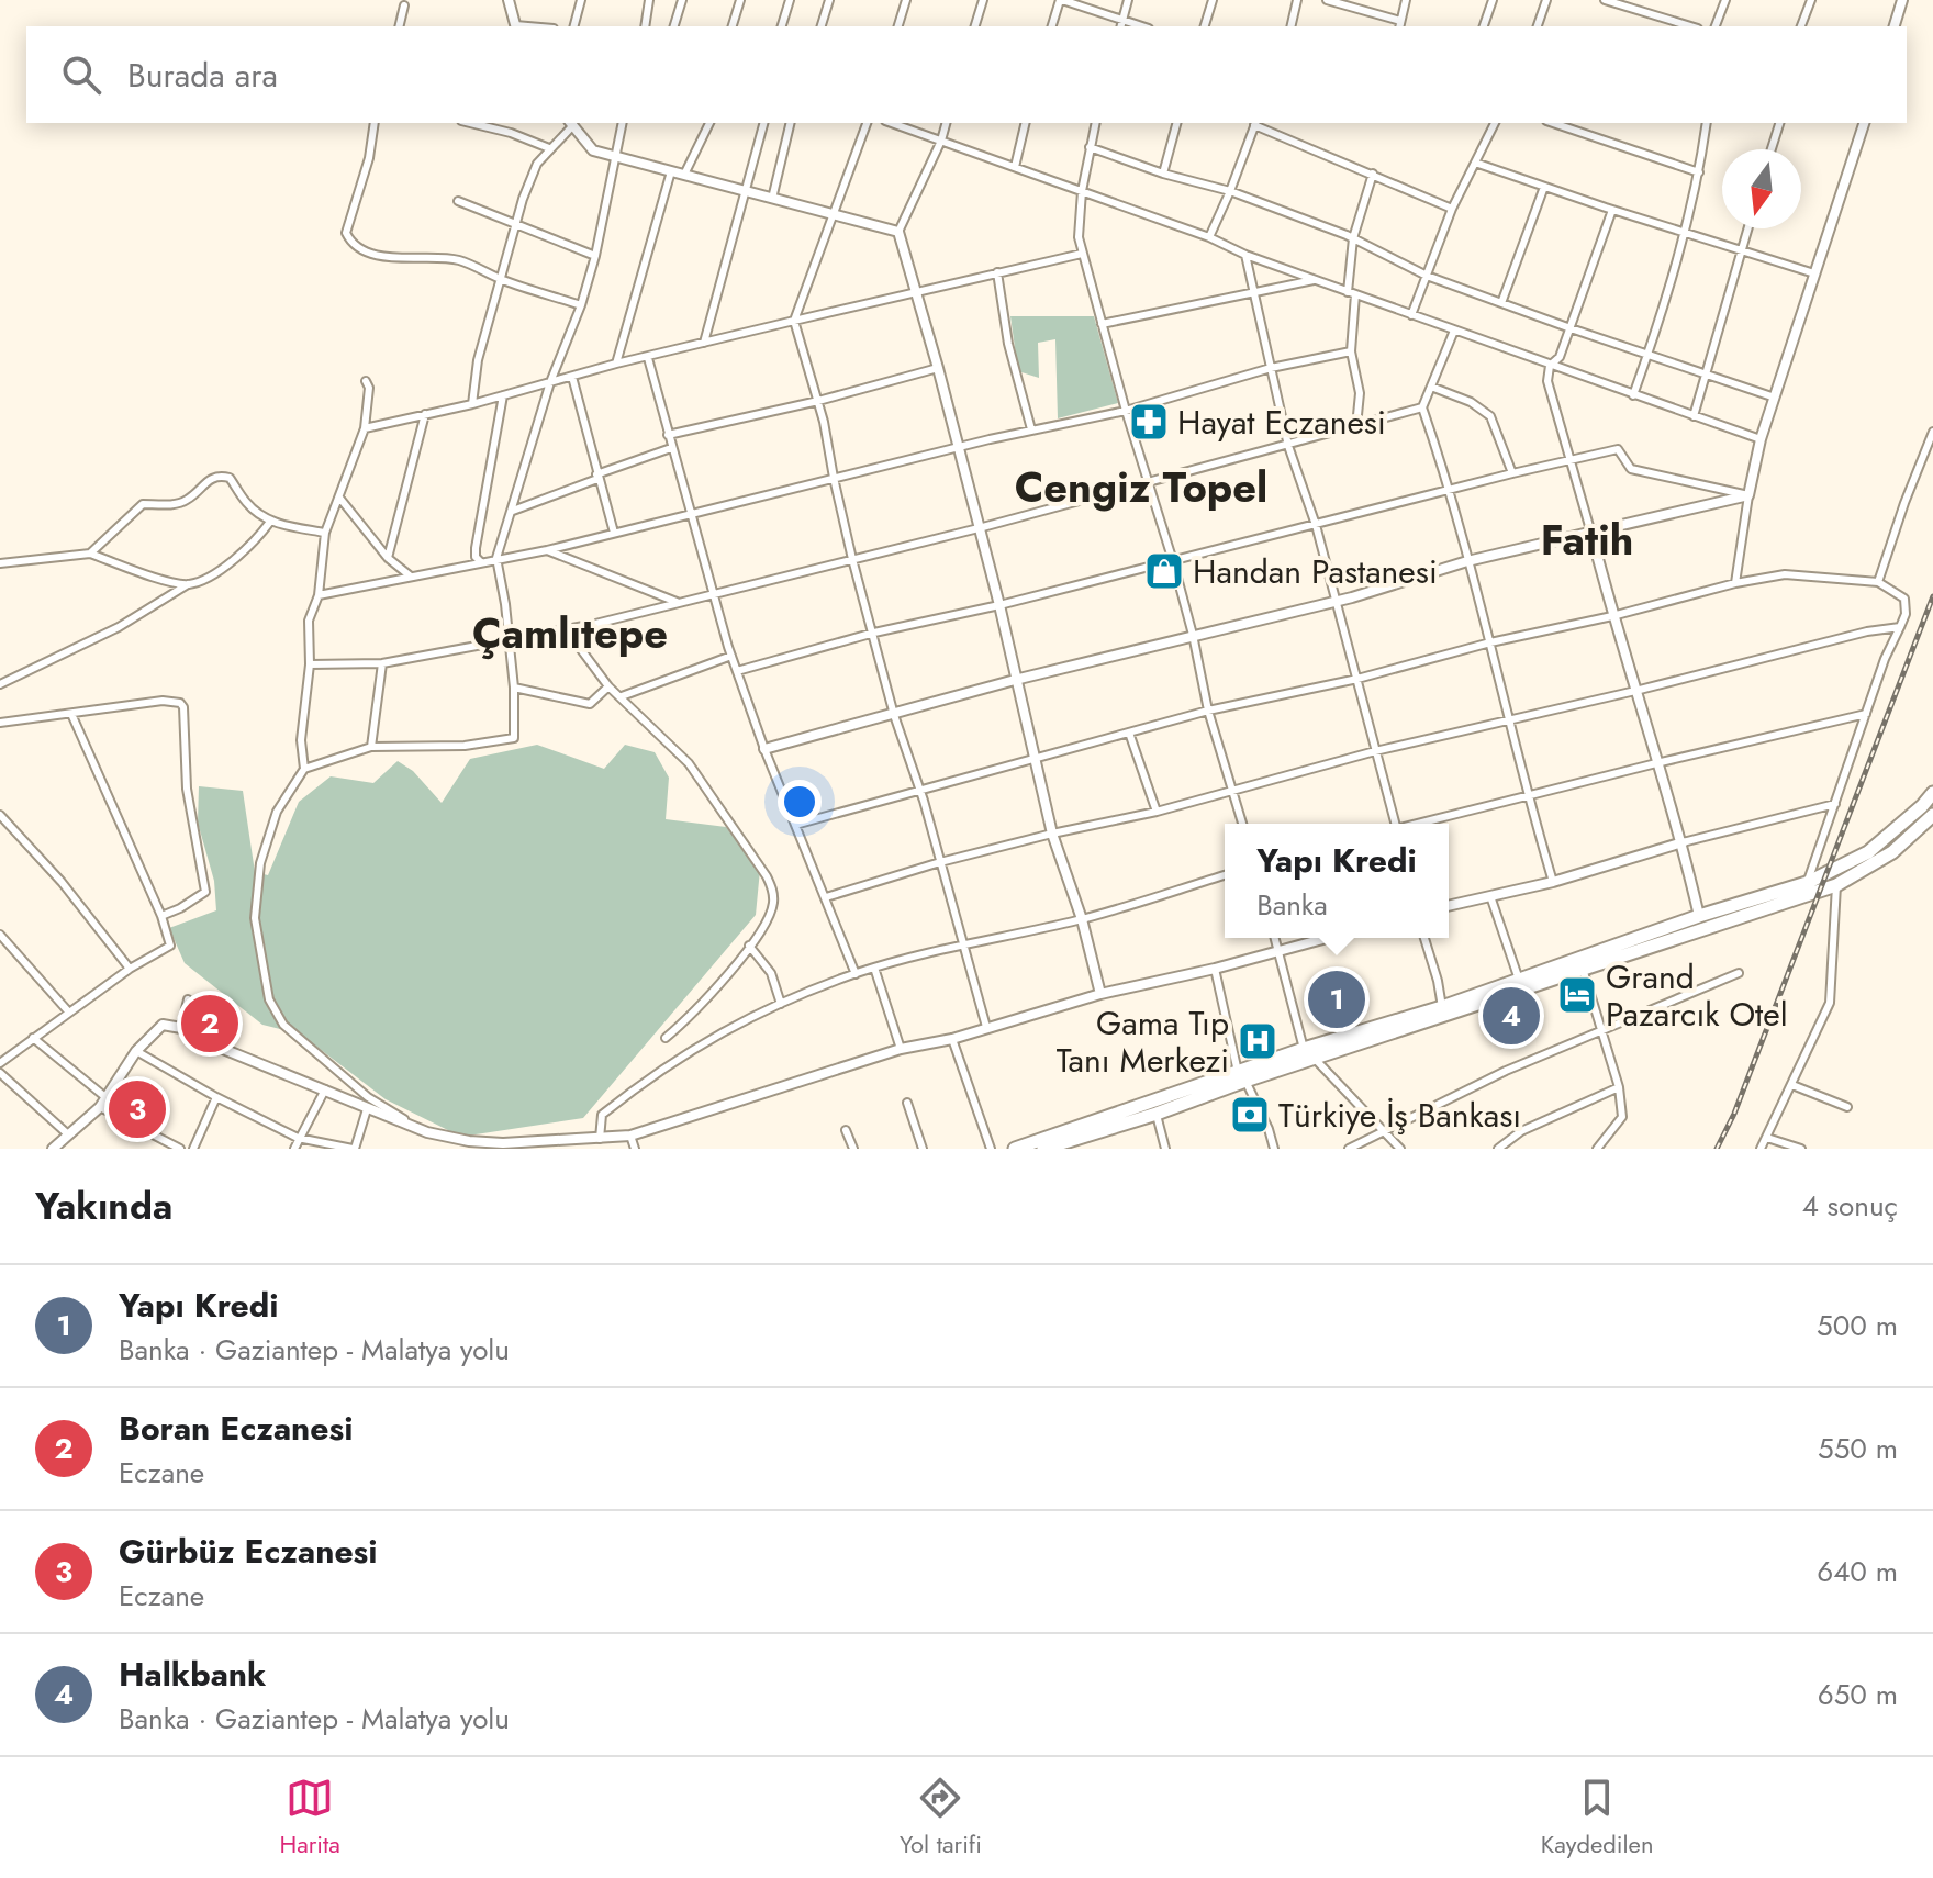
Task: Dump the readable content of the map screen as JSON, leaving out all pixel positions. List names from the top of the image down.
{
  "districts": ["Cengiz Topel", "Fatih", "Çamlıtepe"],
  "places": {
    "pharmacy": ["Hayat Eczanesi"],
    "shop": ["Handan Pastanesi"],
    "hotel": ["Grand Pazarcık Otel"],
    "hospital": ["Gama Tıp Tanı Merkezi"],
    "bank": ["Türkiye İş Bankası"]
  },
  "north": "bottom",
  "page": {
    "search": "Burada ara",
    "popup": ["Yapı Kredi", "Banka"],
    "pins": [
      "1",
      "4",
      "2",
      "3"
    ],
    "heading": ["Yakında", "4 sonuç"],
    "list": [
      {
        "mark": "1",
        "name": "Yapı Kredi",
        "note": "Banka · Gaziantep - Malatya yolu",
        "value": "500 m"
      },
      {
        "mark": "2",
        "name": "Boran Eczanesi",
        "note": "Eczane",
        "value": "550 m"
      },
      {
        "mark": "3",
        "name": "Gürbüz Eczanesi",
        "note": "Eczane",
        "value": "640 m"
      },
      {
        "mark": "4",
        "name": "Halkbank",
        "note": "Banka · Gaziantep - Malatya yolu",
        "value": "650 m"
      }
    ],
    "nav": ["Harita", "Yol tarifi", "Kaydedilen"]
  }
}
